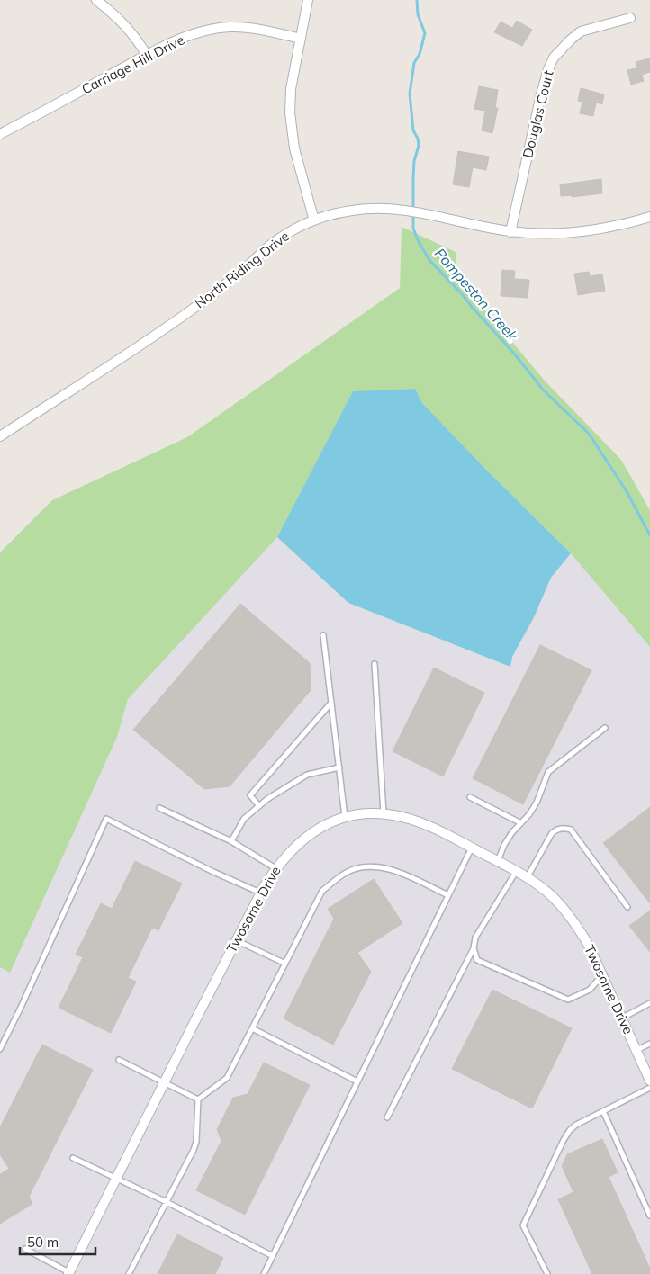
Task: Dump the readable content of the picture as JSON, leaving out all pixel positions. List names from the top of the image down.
{
  "streets": {
    "street": [
      "Carriage Hill Drive",
      "Douglas Court",
      "North Riding Drive",
      "Twosome Drive"
    ]
  },
  "crossings": [
    ["Douglas Court", "North Riding Drive"]
  ],
  "water": ["Pompeston Creek"],
  "scale_bar": "50 m"
}
